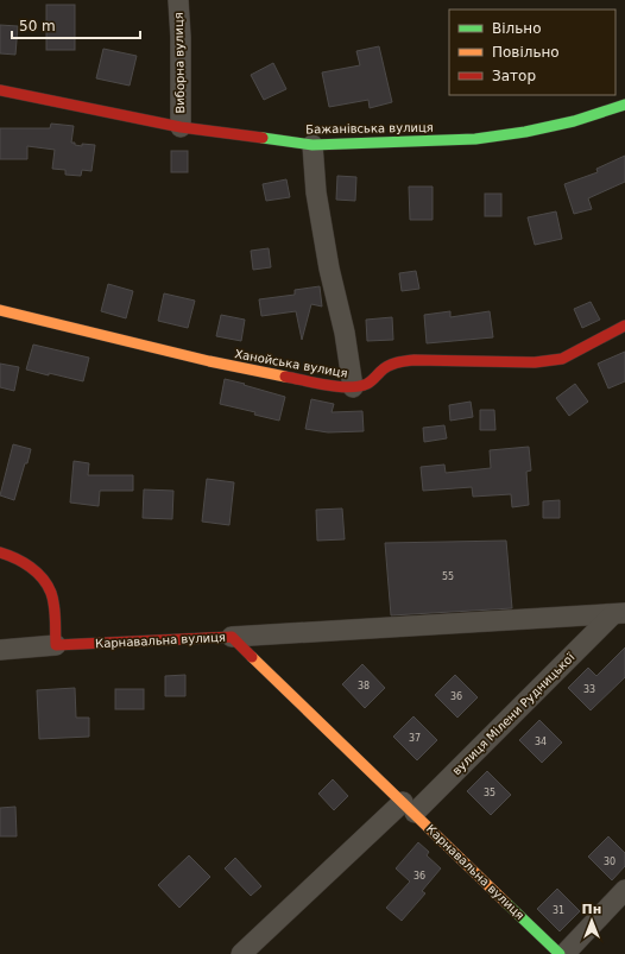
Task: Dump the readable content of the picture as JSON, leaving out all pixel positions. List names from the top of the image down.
{
  "streets": {
    "street": [
      "Виборна вулиця",
      "Бажанівська вулиця",
      "Ханойська вулиця",
      "Карнавальна вулиця",
      "вулиця Мілени Рудницької"
    ]
  },
  "crossings": [
    ["Виборна вулиця", "Бажанівська вулиця"],
    ["Карнавальна вулиця", "вулиця Мілени Рудницької"]
  ],
  "house_numbers": [
    "55",
    "38",
    "33",
    "36",
    "37",
    "34",
    "35",
    "30",
    "36",
    "31"
  ],
  "legend": ["Вільно", "Повільно", "Затор"],
  "scale_bar": "50 m",
  "north": "top"
}
